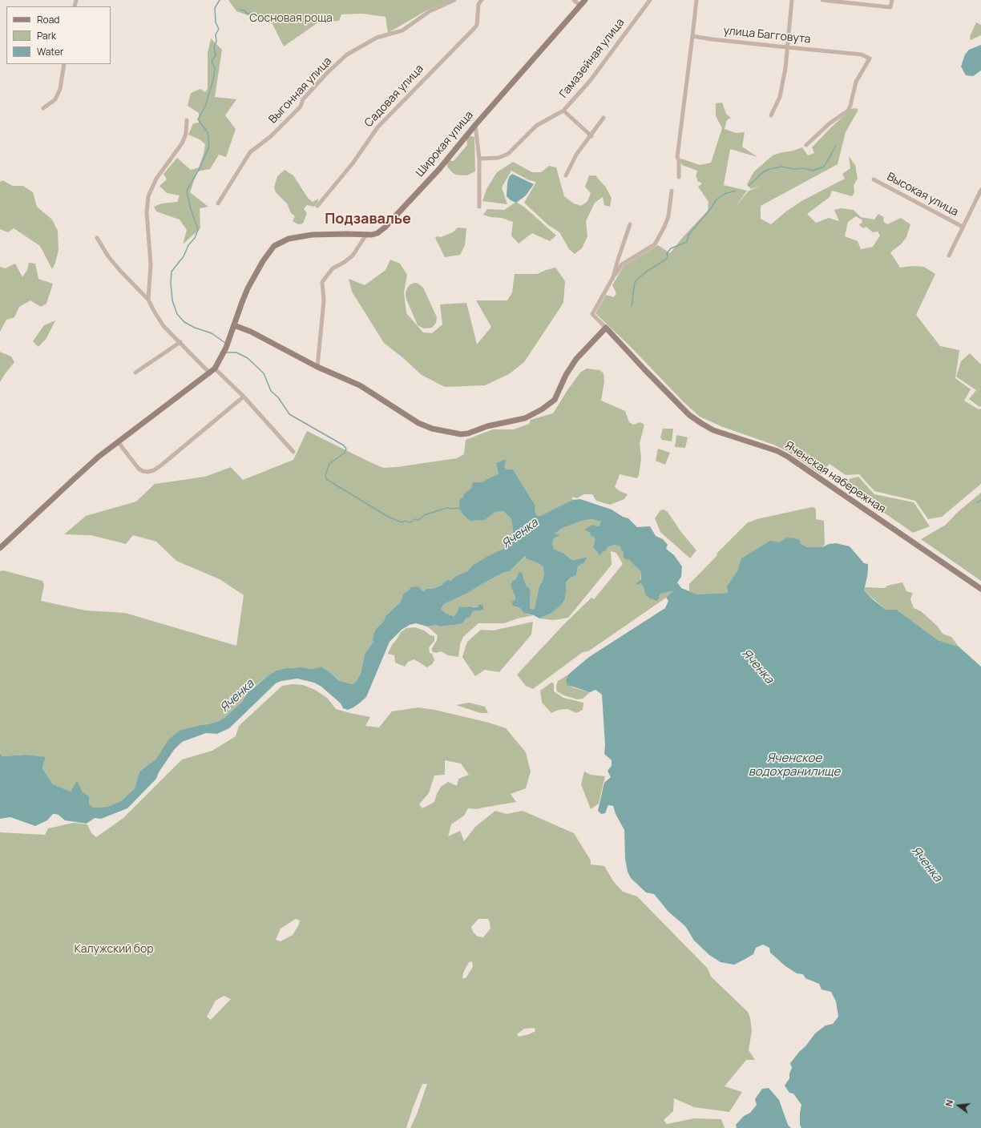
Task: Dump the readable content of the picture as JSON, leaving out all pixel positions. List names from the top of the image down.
{
  "streets": {
    "street": [
      "улица Багговута",
      "Гамазейная улица",
      "Выгонная улица",
      "Садовая улица",
      "Широкая улица",
      "Высокая улица",
      "Яченская набережная"
    ]
  },
  "districts": ["Подзавалье"],
  "water": ["Яченка", "Яченское водохранилище"],
  "parks": ["Сосновая роща", "Калужский бор"],
  "legend": ["Road", "Park", "Water"],
  "north": "left"
}
